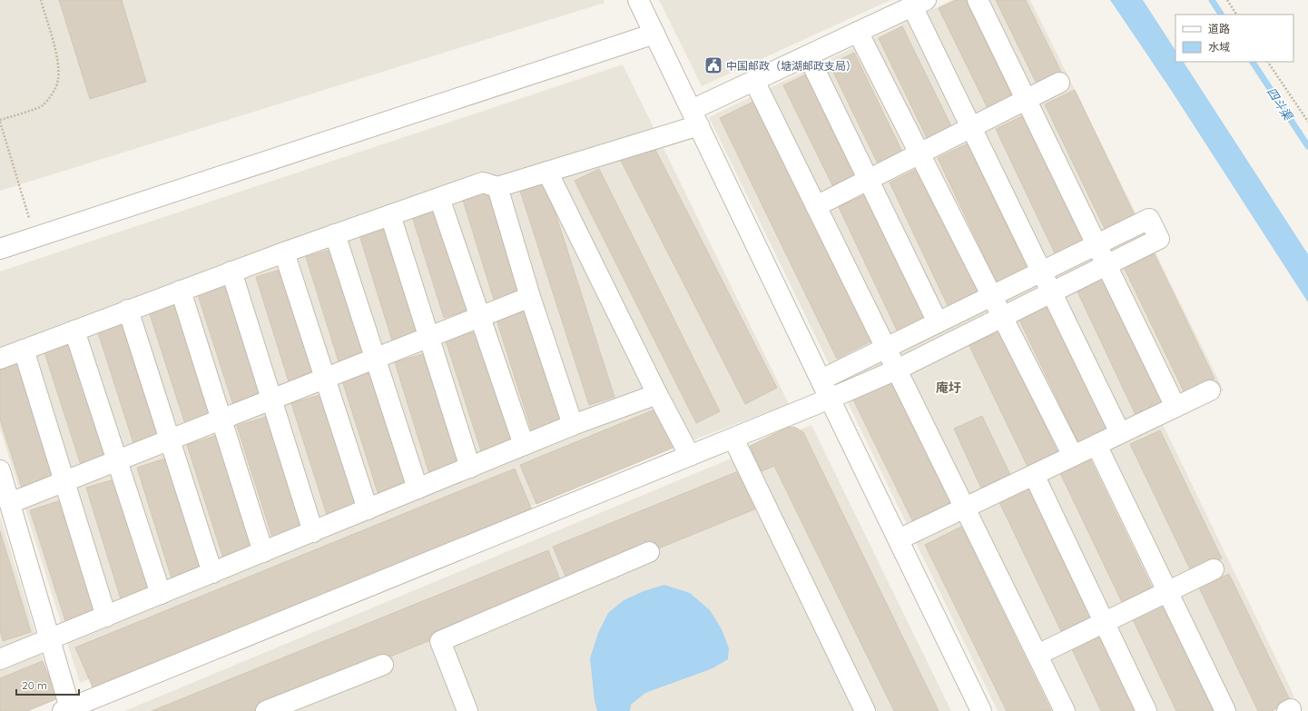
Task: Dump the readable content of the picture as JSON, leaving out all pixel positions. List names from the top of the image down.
{
  "districts": ["庵圩"],
  "water": ["四斗渠"],
  "places": {
    "public building": ["中国邮政（塘湖邮政支局）"]
  },
  "legend": ["道路", "水域"],
  "scale_bar": "20 m"
}
